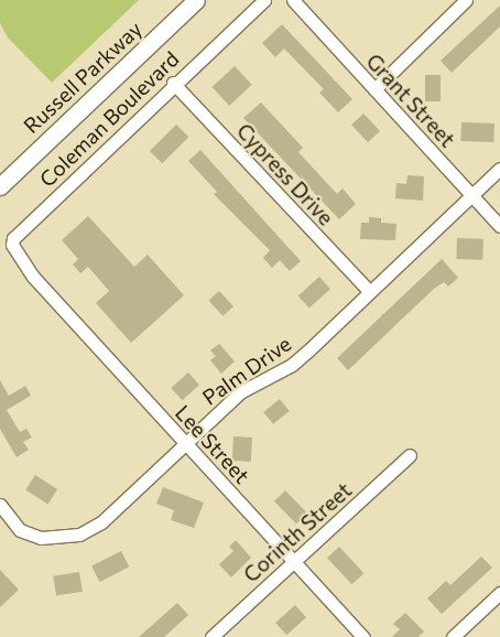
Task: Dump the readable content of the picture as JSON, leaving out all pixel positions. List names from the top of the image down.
{
  "streets": {
    "main road": ["Russell Parkway"],
    "street": [
      "Grant Street",
      "Coleman Boulevard",
      "Cypress Drive",
      "Palm Drive",
      "Lee Street",
      "Corinth Street"
    ]
  },
  "crossings": [
    ["Grant Street", "Palm Drive"],
    ["Coleman Boulevard", "Cypress Drive"],
    ["Coleman Boulevard", "Lee Street"],
    ["Cypress Drive", "Palm Drive"],
    ["Palm Drive", "Lee Street"],
    ["Lee Street", "Corinth Street"]
  ]
}
